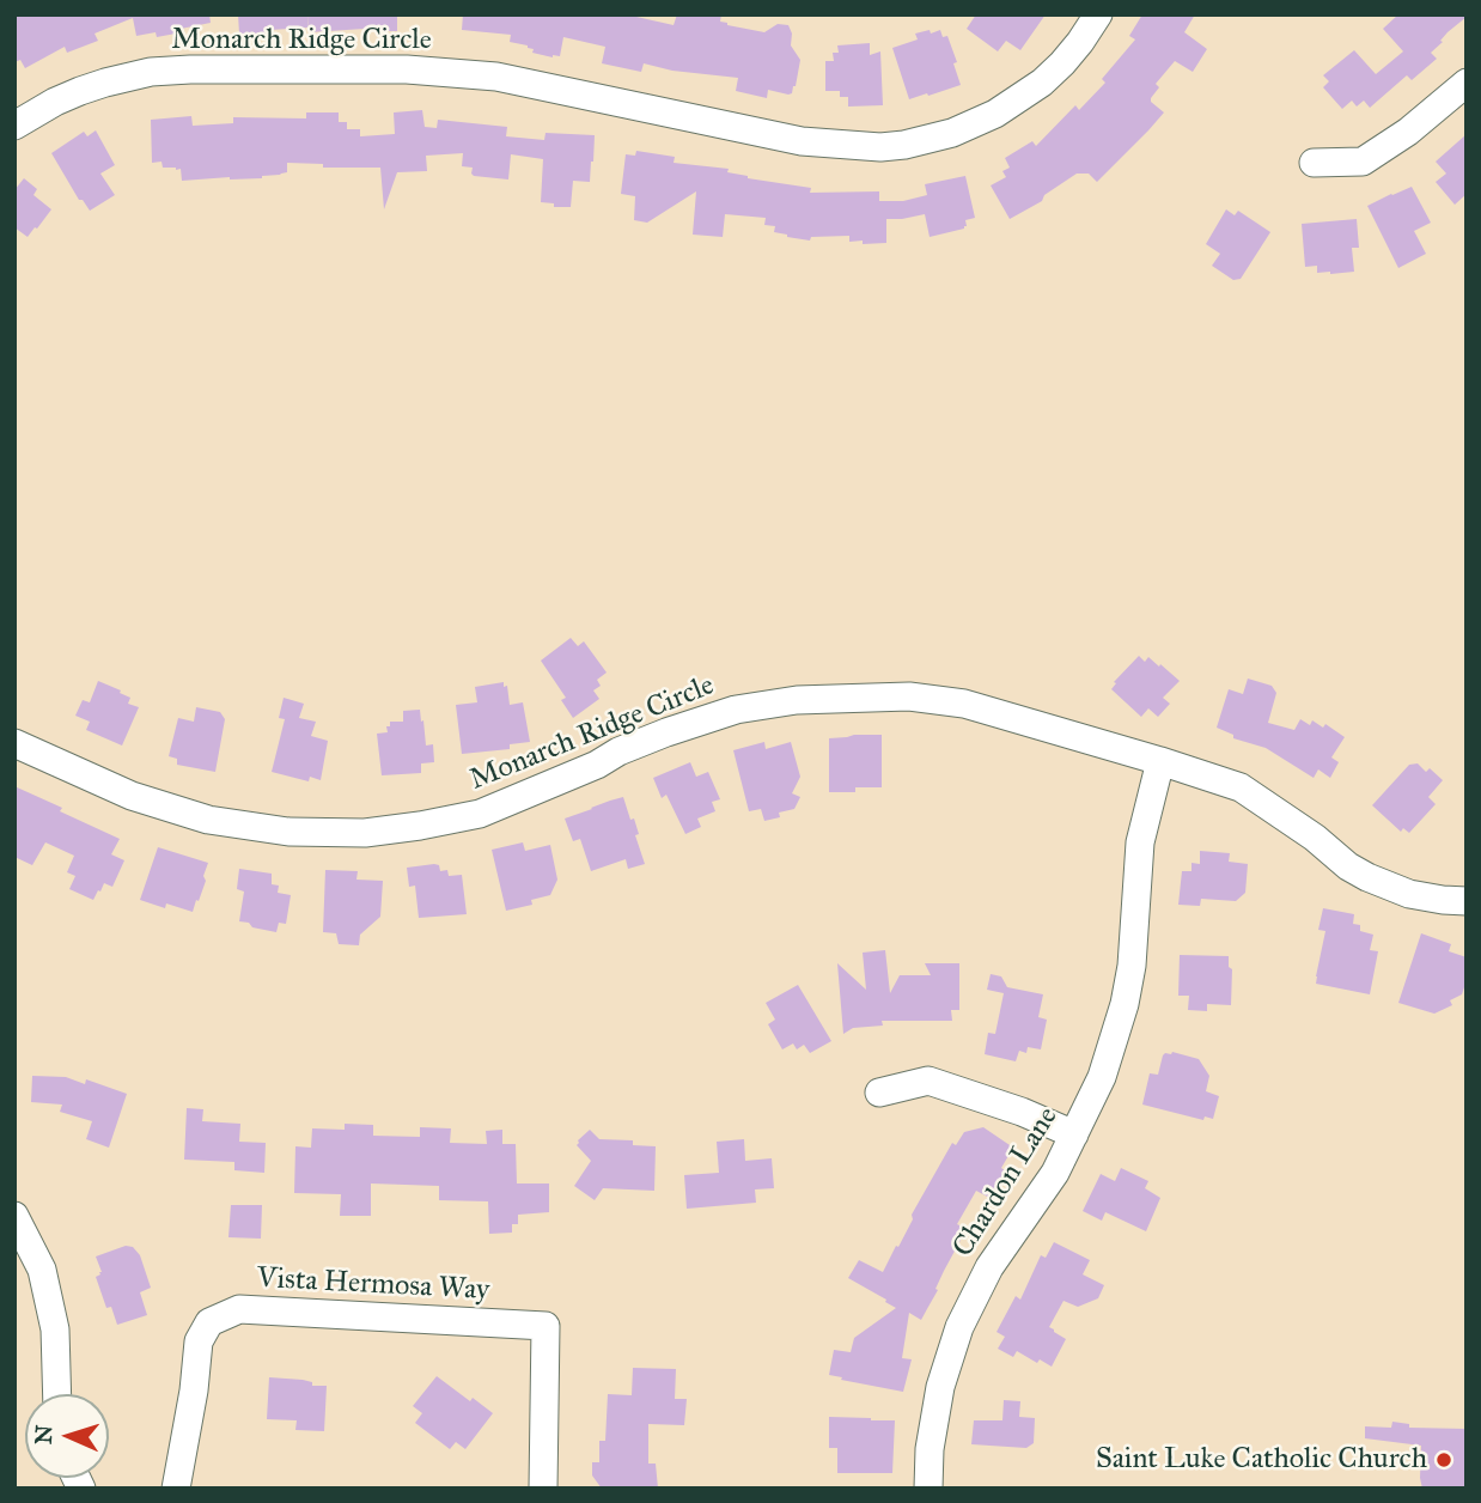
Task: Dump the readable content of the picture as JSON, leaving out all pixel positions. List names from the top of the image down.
{
  "streets": {
    "street": ["Monarch Ridge Circle", "Chardon Lane", "Vista Hermosa Way"]
  },
  "crossings": [
    ["Monarch Ridge Circle", "Chardon Lane"]
  ],
  "places": ["Saint Luke Catholic Church"],
  "north": "left"
}
